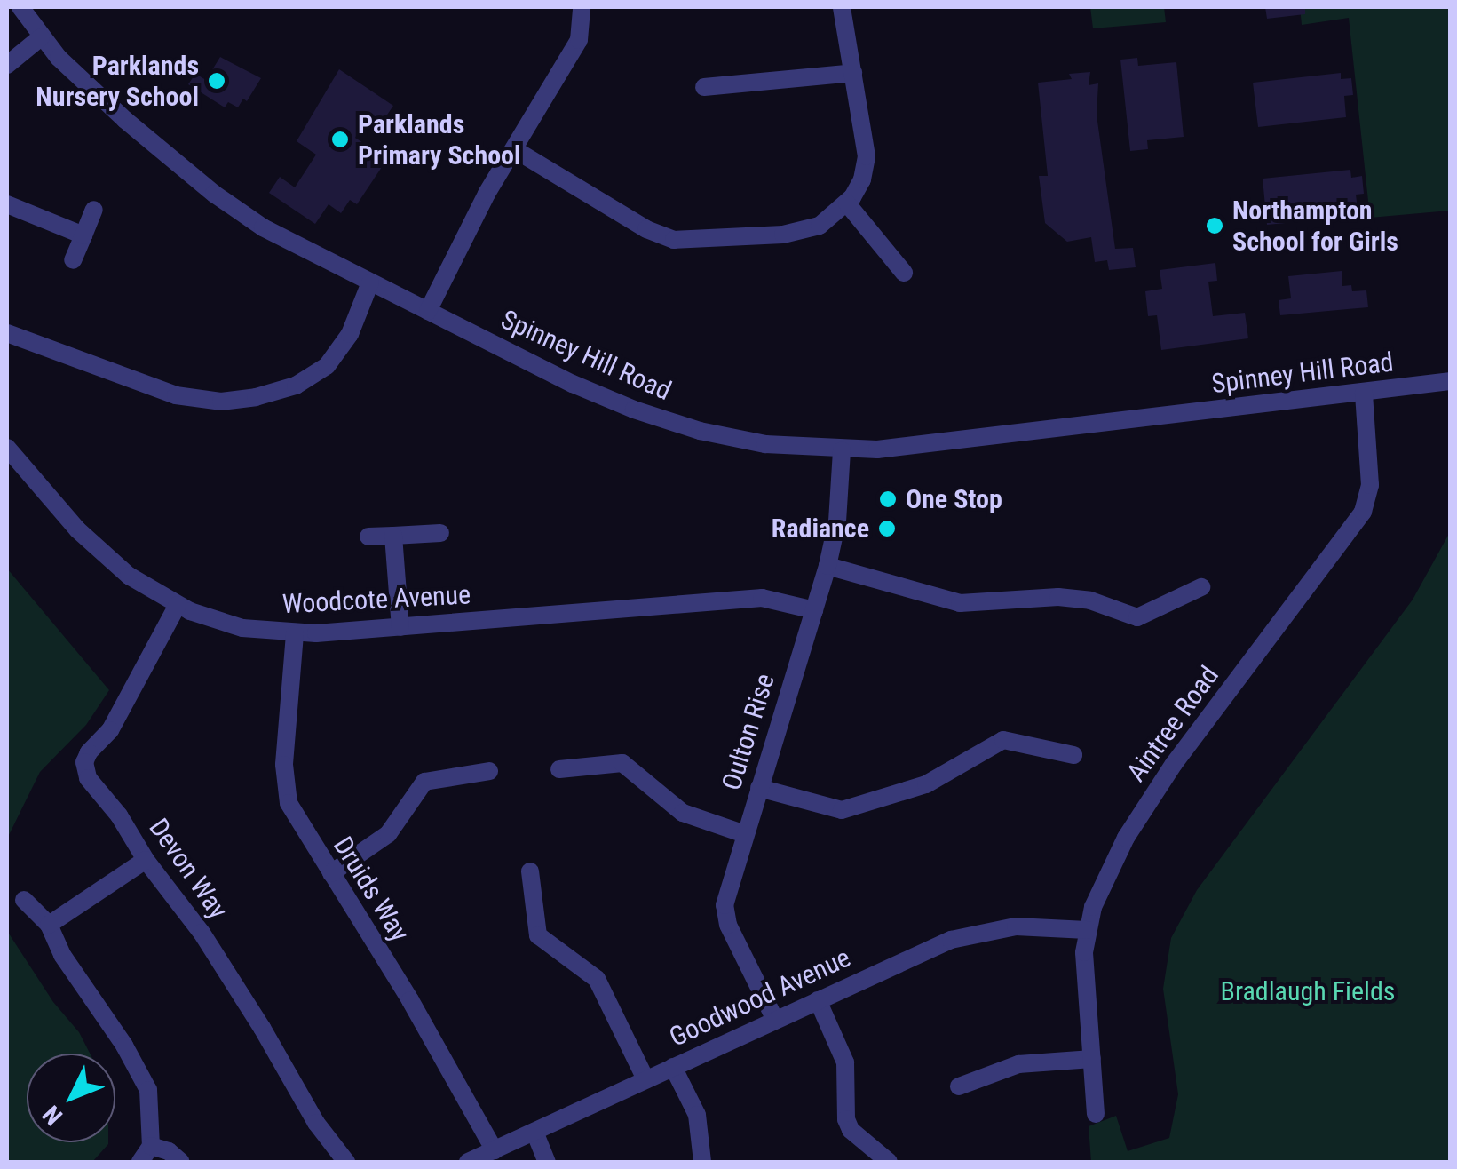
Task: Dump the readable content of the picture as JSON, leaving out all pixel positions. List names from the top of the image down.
{
  "streets": {
    "street": [
      "Spinney Hill Road",
      "Woodcote Avenue",
      "Aintree Road",
      "Oulton Rise",
      "Devon Way",
      "Druids Way",
      "Goodwood Avenue"
    ]
  },
  "crossings": [
    ["Spinney Hill Road", "Aintree Road"],
    ["Spinney Hill Road", "Oulton Rise"],
    ["Woodcote Avenue", "Oulton Rise"],
    ["Woodcote Avenue", "Devon Way"],
    ["Woodcote Avenue", "Druids Way"],
    ["Aintree Road", "Goodwood Avenue"],
    ["Oulton Rise", "Goodwood Avenue"],
    ["Druids Way", "Goodwood Avenue"]
  ],
  "parks": ["Bradlaugh Fields"],
  "places": [
    "Parklands Nursery School",
    "Parklands Primary School",
    "Northampton School for Girls",
    "One Stop",
    "Radiance"
  ],
  "north": "bottom left"
}
